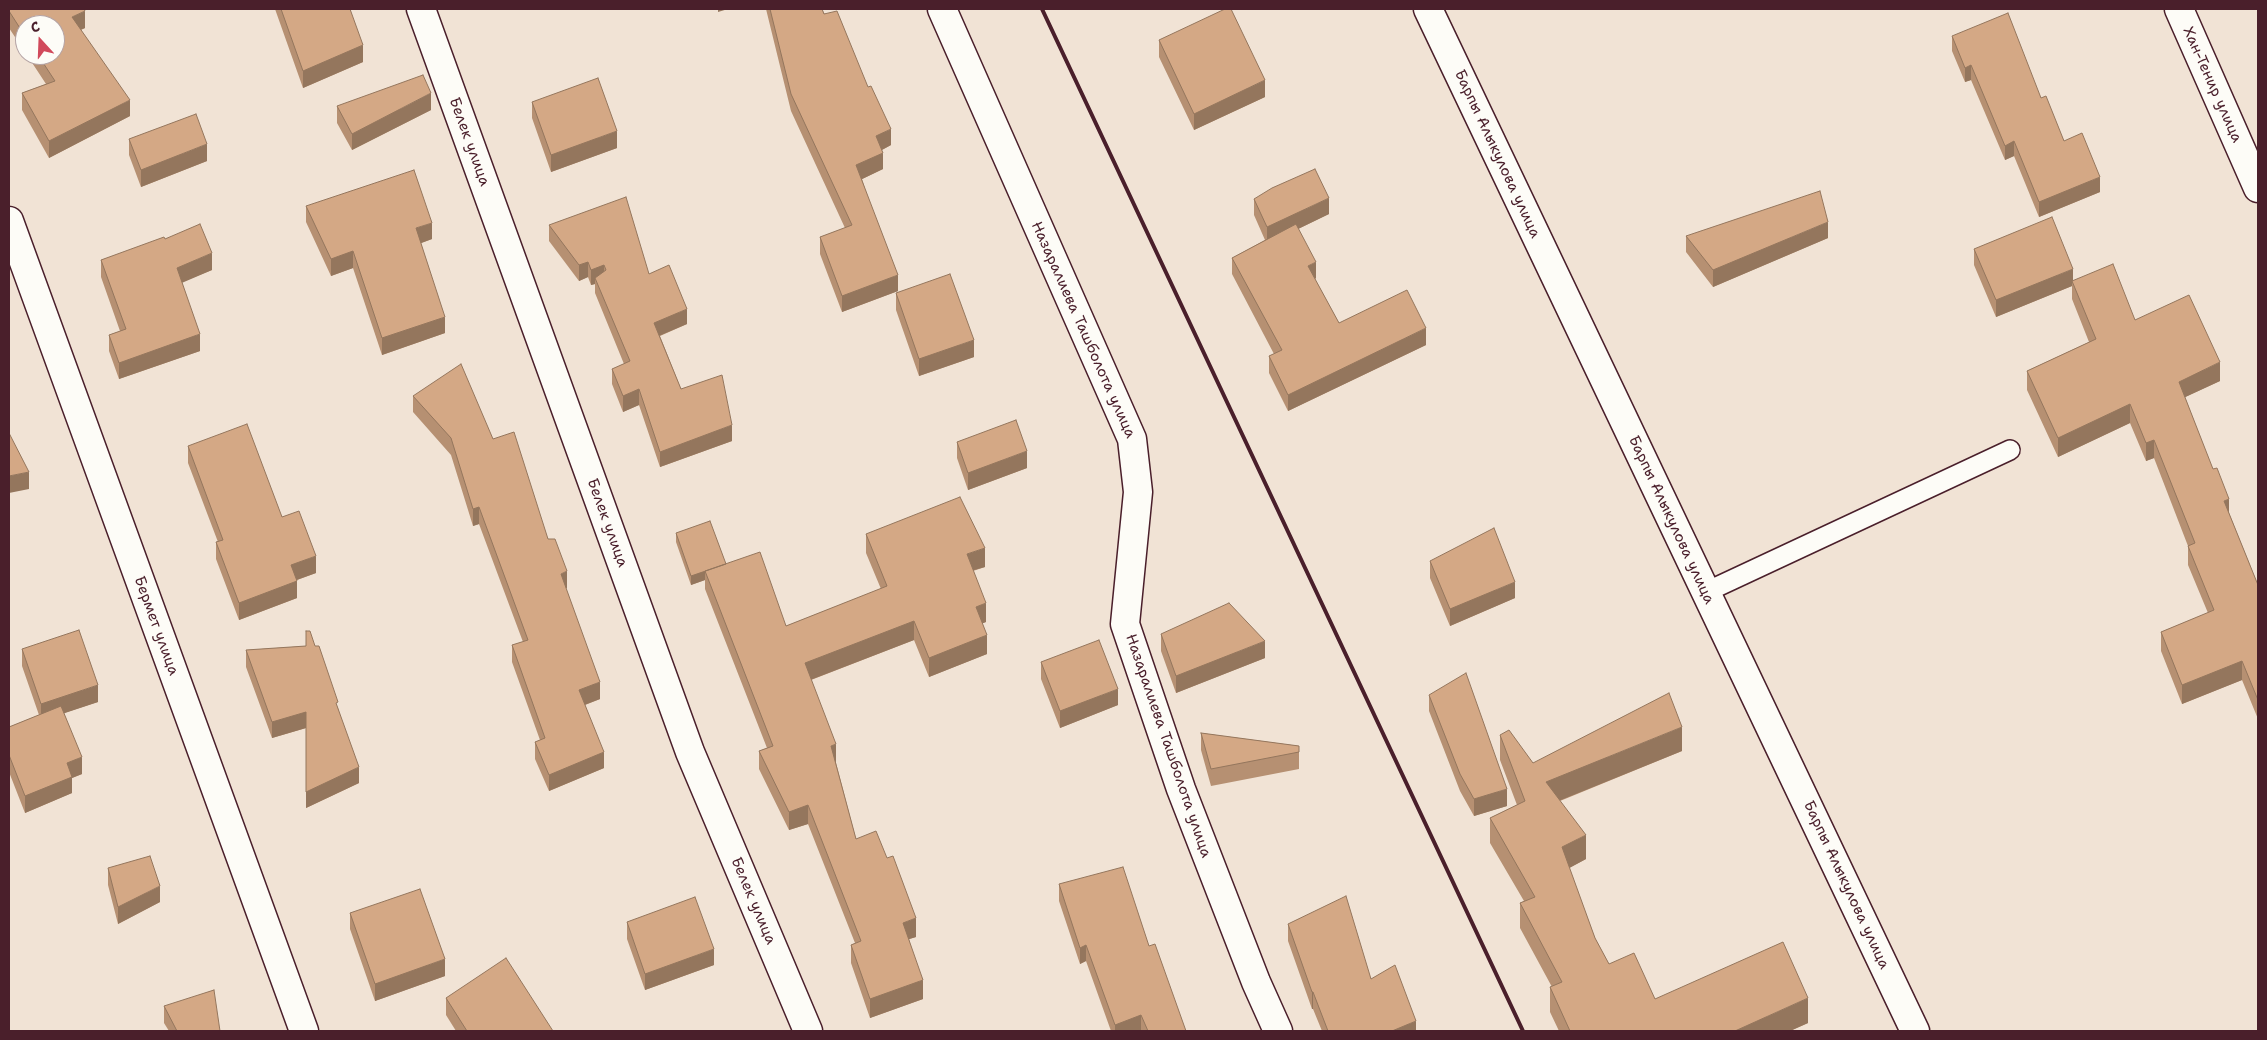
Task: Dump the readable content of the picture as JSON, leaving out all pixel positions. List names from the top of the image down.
{
  "streets": {
    "street": [
      "Хан-Тенир улица",
      "Белек улица",
      "Барпы Алыкулова улица",
      "Назаралиева Ташболота улица",
      "Бермет улица"
    ]
  },
  "north": "top"
}
